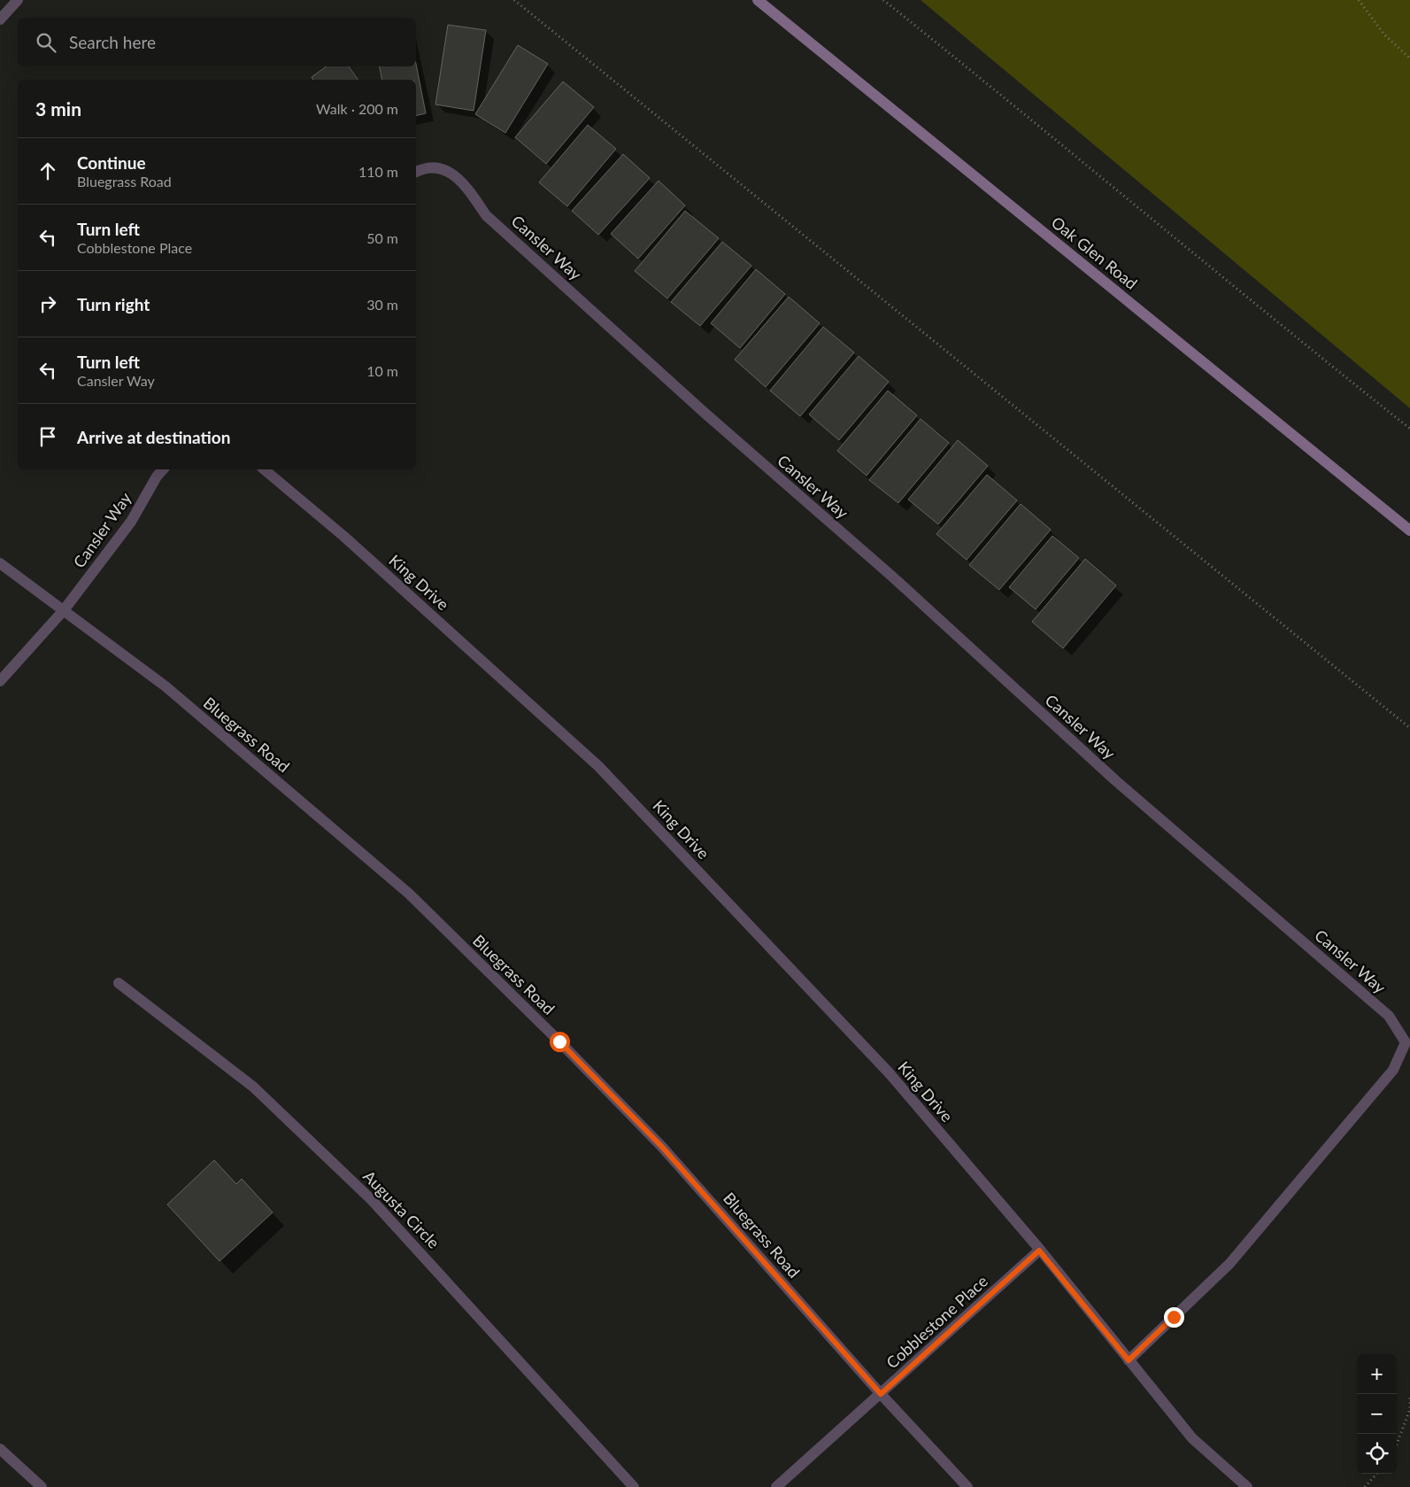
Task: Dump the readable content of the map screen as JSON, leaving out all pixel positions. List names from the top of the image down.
{
  "streets": {
    "main road": ["Oak Glen Road"],
    "street": [
      "Cansler Way",
      "King Drive",
      "Bluegrass Road",
      "Augusta Circle",
      "Cobblestone Place"
    ]
  },
  "crossings": [
    ["Cansler Way", "King Drive"],
    ["Cansler Way", "Bluegrass Road"],
    ["King Drive", "Cobblestone Place"],
    ["Bluegrass Road", "Cobblestone Place"]
  ],
  "page": {
    "search": "Search here",
    "heading": ["3 min", "Walk · 200 m"],
    "list": [
      ["Continue", "Bluegrass Road", "110 m"],
      ["Turn left", "Cobblestone Place", "50 m"],
      ["Turn right", "30 m"],
      ["Turn left", "Cansler Way", "10 m"],
      "Arrive at destination"
    ],
    "map_buttons": ["+", "−"]
  }
}
